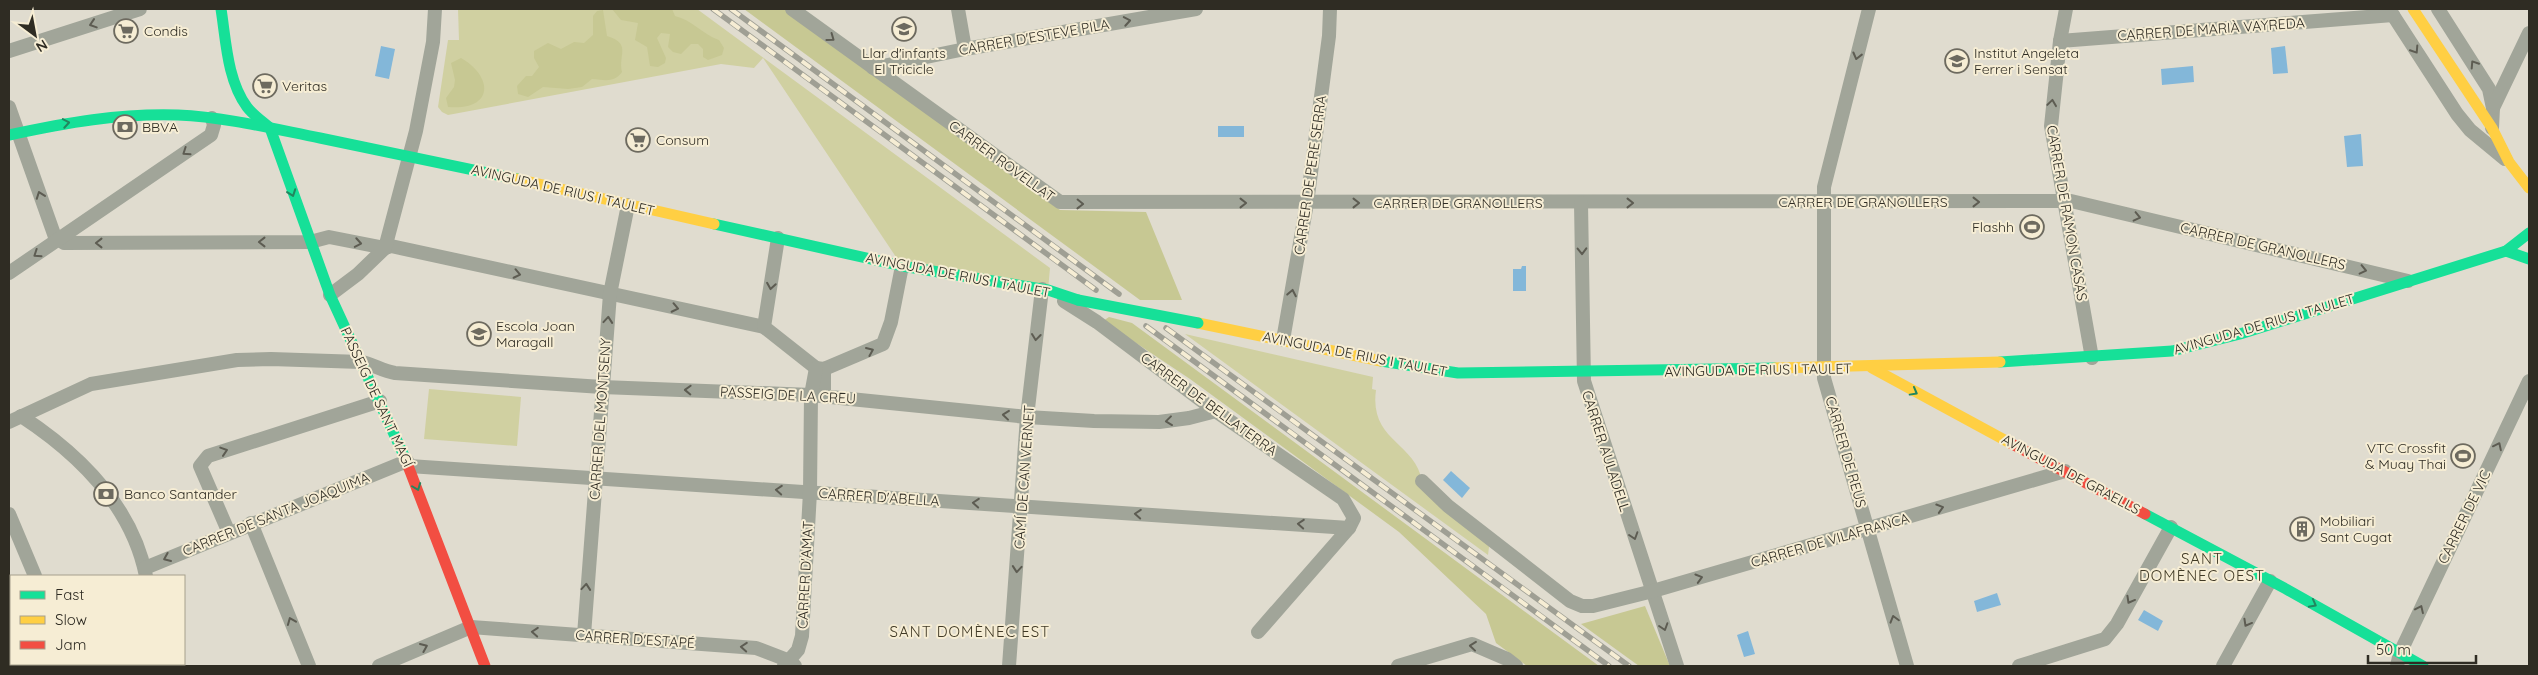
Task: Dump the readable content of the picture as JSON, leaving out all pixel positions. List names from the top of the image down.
{
  "streets": {
    "street": [
      "CARRER DE MARIÀ VAYREDA",
      "CARRER D'ESTEVE PILA",
      "CARRER ROVELLAT",
      "CARRER DE PERE SERRA",
      "AVINGUDA DE RIUS I TAULET",
      "CARRER DE GRANOLLERS",
      "CARRER DE RAMON CASAS",
      "PASSEIG DE LA CREU",
      "PASSEIG DE SANT MAGÍ",
      "CARRER DE BELLATERRA",
      "CARRER DEL MONTSENY",
      "CARRER AULADELL",
      "CARRER DE REUS",
      "AVINGUDA DE GRAELLS",
      "CAMÍ DE CAN VERNET",
      "CARRER D'ABELLA",
      "CARRER DE SANTA JOAQUIMA",
      "CARRER DE VIC",
      "CARRER DE VILAFRANCA",
      "CARRER D'AMAT",
      "CARRER D'ESTAPÉ"
    ]
  },
  "crossings": [
    ["CARRER DE MARIÀ VAYREDA", "CARRER DE RAMON CASAS"],
    ["CARRER D'ESTEVE PILA", "CARRER ROVELLAT"],
    ["CARRER ROVELLAT", "CARRER DE PERE SERRA"],
    ["CARRER ROVELLAT", "CARRER DE GRANOLLERS"],
    ["CARRER DE PERE SERRA", "AVINGUDA DE RIUS I TAULET"],
    ["CARRER DE PERE SERRA", "CARRER DE GRANOLLERS"],
    ["AVINGUDA DE RIUS I TAULET", "CARRER DE GRANOLLERS"],
    ["AVINGUDA DE RIUS I TAULET", "CARRER DE RAMON CASAS"],
    ["AVINGUDA DE RIUS I TAULET", "PASSEIG DE SANT MAGÍ"],
    ["AVINGUDA DE RIUS I TAULET", "CARRER DE BELLATERRA"],
    ["AVINGUDA DE RIUS I TAULET", "CARRER DEL MONTSENY"],
    ["AVINGUDA DE RIUS I TAULET", "CARRER AULADELL"],
    ["AVINGUDA DE RIUS I TAULET", "CARRER DE REUS"],
    ["AVINGUDA DE RIUS I TAULET", "AVINGUDA DE GRAELLS"],
    ["AVINGUDA DE RIUS I TAULET", "CAMÍ DE CAN VERNET"],
    ["CARRER DE GRANOLLERS", "CARRER DE RAMON CASAS"],
    ["CARRER DE GRANOLLERS", "CARRER AULADELL"],
    ["CARRER DE GRANOLLERS", "CARRER DE REUS"],
    ["PASSEIG DE LA CREU", "PASSEIG DE SANT MAGÍ"],
    ["PASSEIG DE LA CREU", "CARRER DE BELLATERRA"],
    ["PASSEIG DE LA CREU", "CARRER DEL MONTSENY"],
    ["PASSEIG DE LA CREU", "CAMÍ DE CAN VERNET"],
    ["PASSEIG DE LA CREU", "CARRER D'AMAT"],
    ["PASSEIG DE SANT MAGÍ", "CARRER D'ABELLA"],
    ["PASSEIG DE SANT MAGÍ", "CARRER DE SANTA JOAQUIMA"],
    ["PASSEIG DE SANT MAGÍ", "CARRER D'ESTAPÉ"],
    ["CARRER DE BELLATERRA", "CAMÍ DE CAN VERNET"],
    ["CARRER DE BELLATERRA", "CARRER D'ABELLA"],
    ["CARRER DEL MONTSENY", "CARRER D'ABELLA"],
    ["CARRER DEL MONTSENY", "CARRER D'ESTAPÉ"],
    ["CARRER AULADELL", "CARRER DE VILAFRANCA"],
    ["CARRER DE REUS", "CARRER DE VILAFRANCA"],
    ["AVINGUDA DE GRAELLS", "CARRER DE VIC"],
    ["AVINGUDA DE GRAELLS", "CARRER DE VILAFRANCA"],
    ["CAMÍ DE CAN VERNET", "CARRER D'ABELLA"],
    ["CARRER D'ABELLA", "CARRER DE SANTA JOAQUIMA"],
    ["CARRER D'ABELLA", "CARRER D'AMAT"],
    ["CARRER D'AMAT", "CARRER D'ESTAPÉ"]
  ],
  "one_way": [
    "CARRER D'ESTEVE PILA",
    "CARRER ROVELLAT",
    "CARRER DE PERE SERRA",
    "CARRER DE GRANOLLERS",
    "CARRER DE RAMON CASAS",
    "PASSEIG DE LA CREU",
    "PASSEIG DE SANT MAGÍ",
    "CARRER DEL MONTSENY",
    "CARRER AULADELL",
    "AVINGUDA DE GRAELLS",
    "CAMÍ DE CAN VERNET",
    "CARRER D'ABELLA",
    "CARRER DE VIC",
    "CARRER DE VILAFRANCA",
    "CARRER D'ESTAPÉ"
  ],
  "districts": ["SANT DOMÈNEC OEST", "SANT DOMÈNEC EST"],
  "places": {
    "school or university": ["Llar d'infants El Tricicle", "Institut Angeleta Ferrer i Sensat", "Escola Joan Maragall"],
    "supermarket": ["Condis", "Veritas", "Consum"],
    "bank": ["BBVA", "Banco Santander"],
    "sports": ["Flashh", "VTC Crossfit & Muay Thai"],
    "building": ["Mobiliari Sant Cugat"]
  },
  "legend": ["Fast", "Slow", "Jam"],
  "scale_bar": "50 m",
  "north": "bottom right"
}
